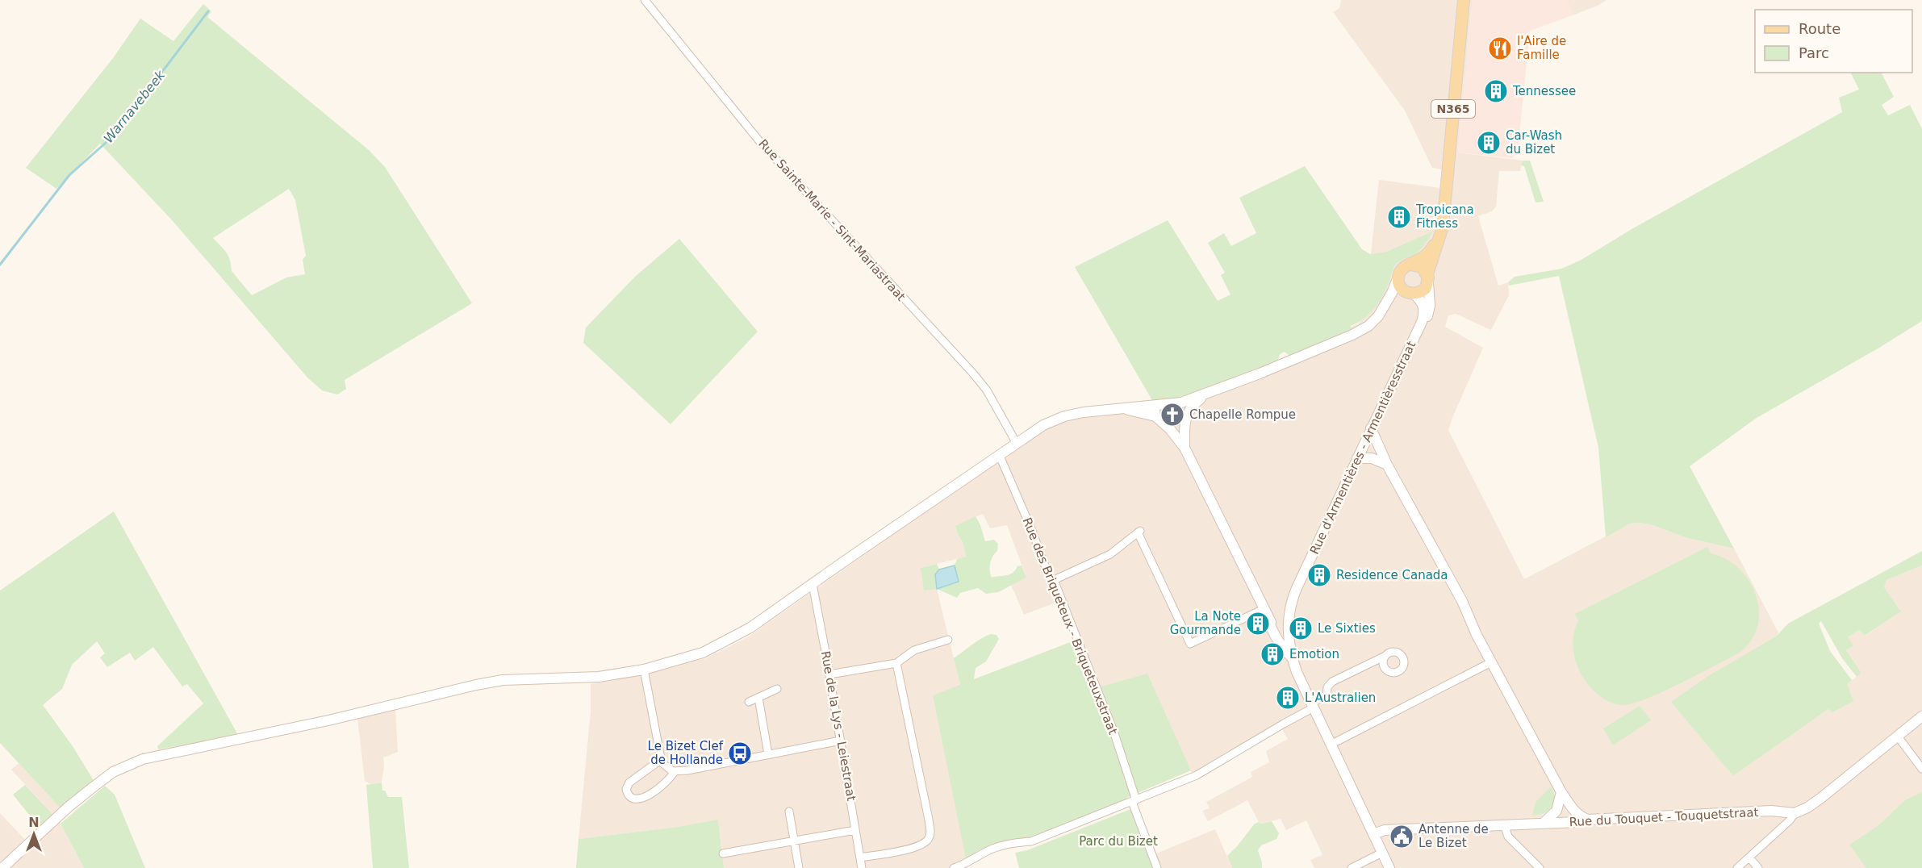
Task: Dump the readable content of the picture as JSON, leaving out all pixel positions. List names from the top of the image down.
{
  "streets": {
    "main road": ["N365"],
    "street": [
      "Rue Sainte-Marie - Sint-Mariastraat",
      "Rue d'Armentières - Armentièresstraat",
      "Rue des Briqueteux - Briqueteuxstraat",
      "Rue de la Lys - Leiestraat",
      "Rue du Touquet - Touquetstraat"
    ]
  },
  "crossings": [
    ["N365", "Rue d'Armentières - Armentièresstraat"],
    ["Rue d'Armentières - Armentièresstraat", "Rue du Touquet - Touquetstraat"]
  ],
  "water": ["Warnavebeek"],
  "parks": ["Parc du Bizet"],
  "places": {
    "restaurant": ["l'Aire de Famille"],
    "building": [
      "Tennessee",
      "Car-Wash du Bizet",
      "Tropicana Fitness",
      "Residence Canada",
      "La Note Gourmande",
      "Le Sixties",
      "Emotion",
      "L'Australien"
    ],
    "church": ["Chapelle Rompue"],
    "bus stop": ["Le Bizet Clef de Hollande"],
    "public building": ["Antenne de Le Bizet"]
  },
  "legend": ["Route", "Parc"],
  "north": "top"
}
